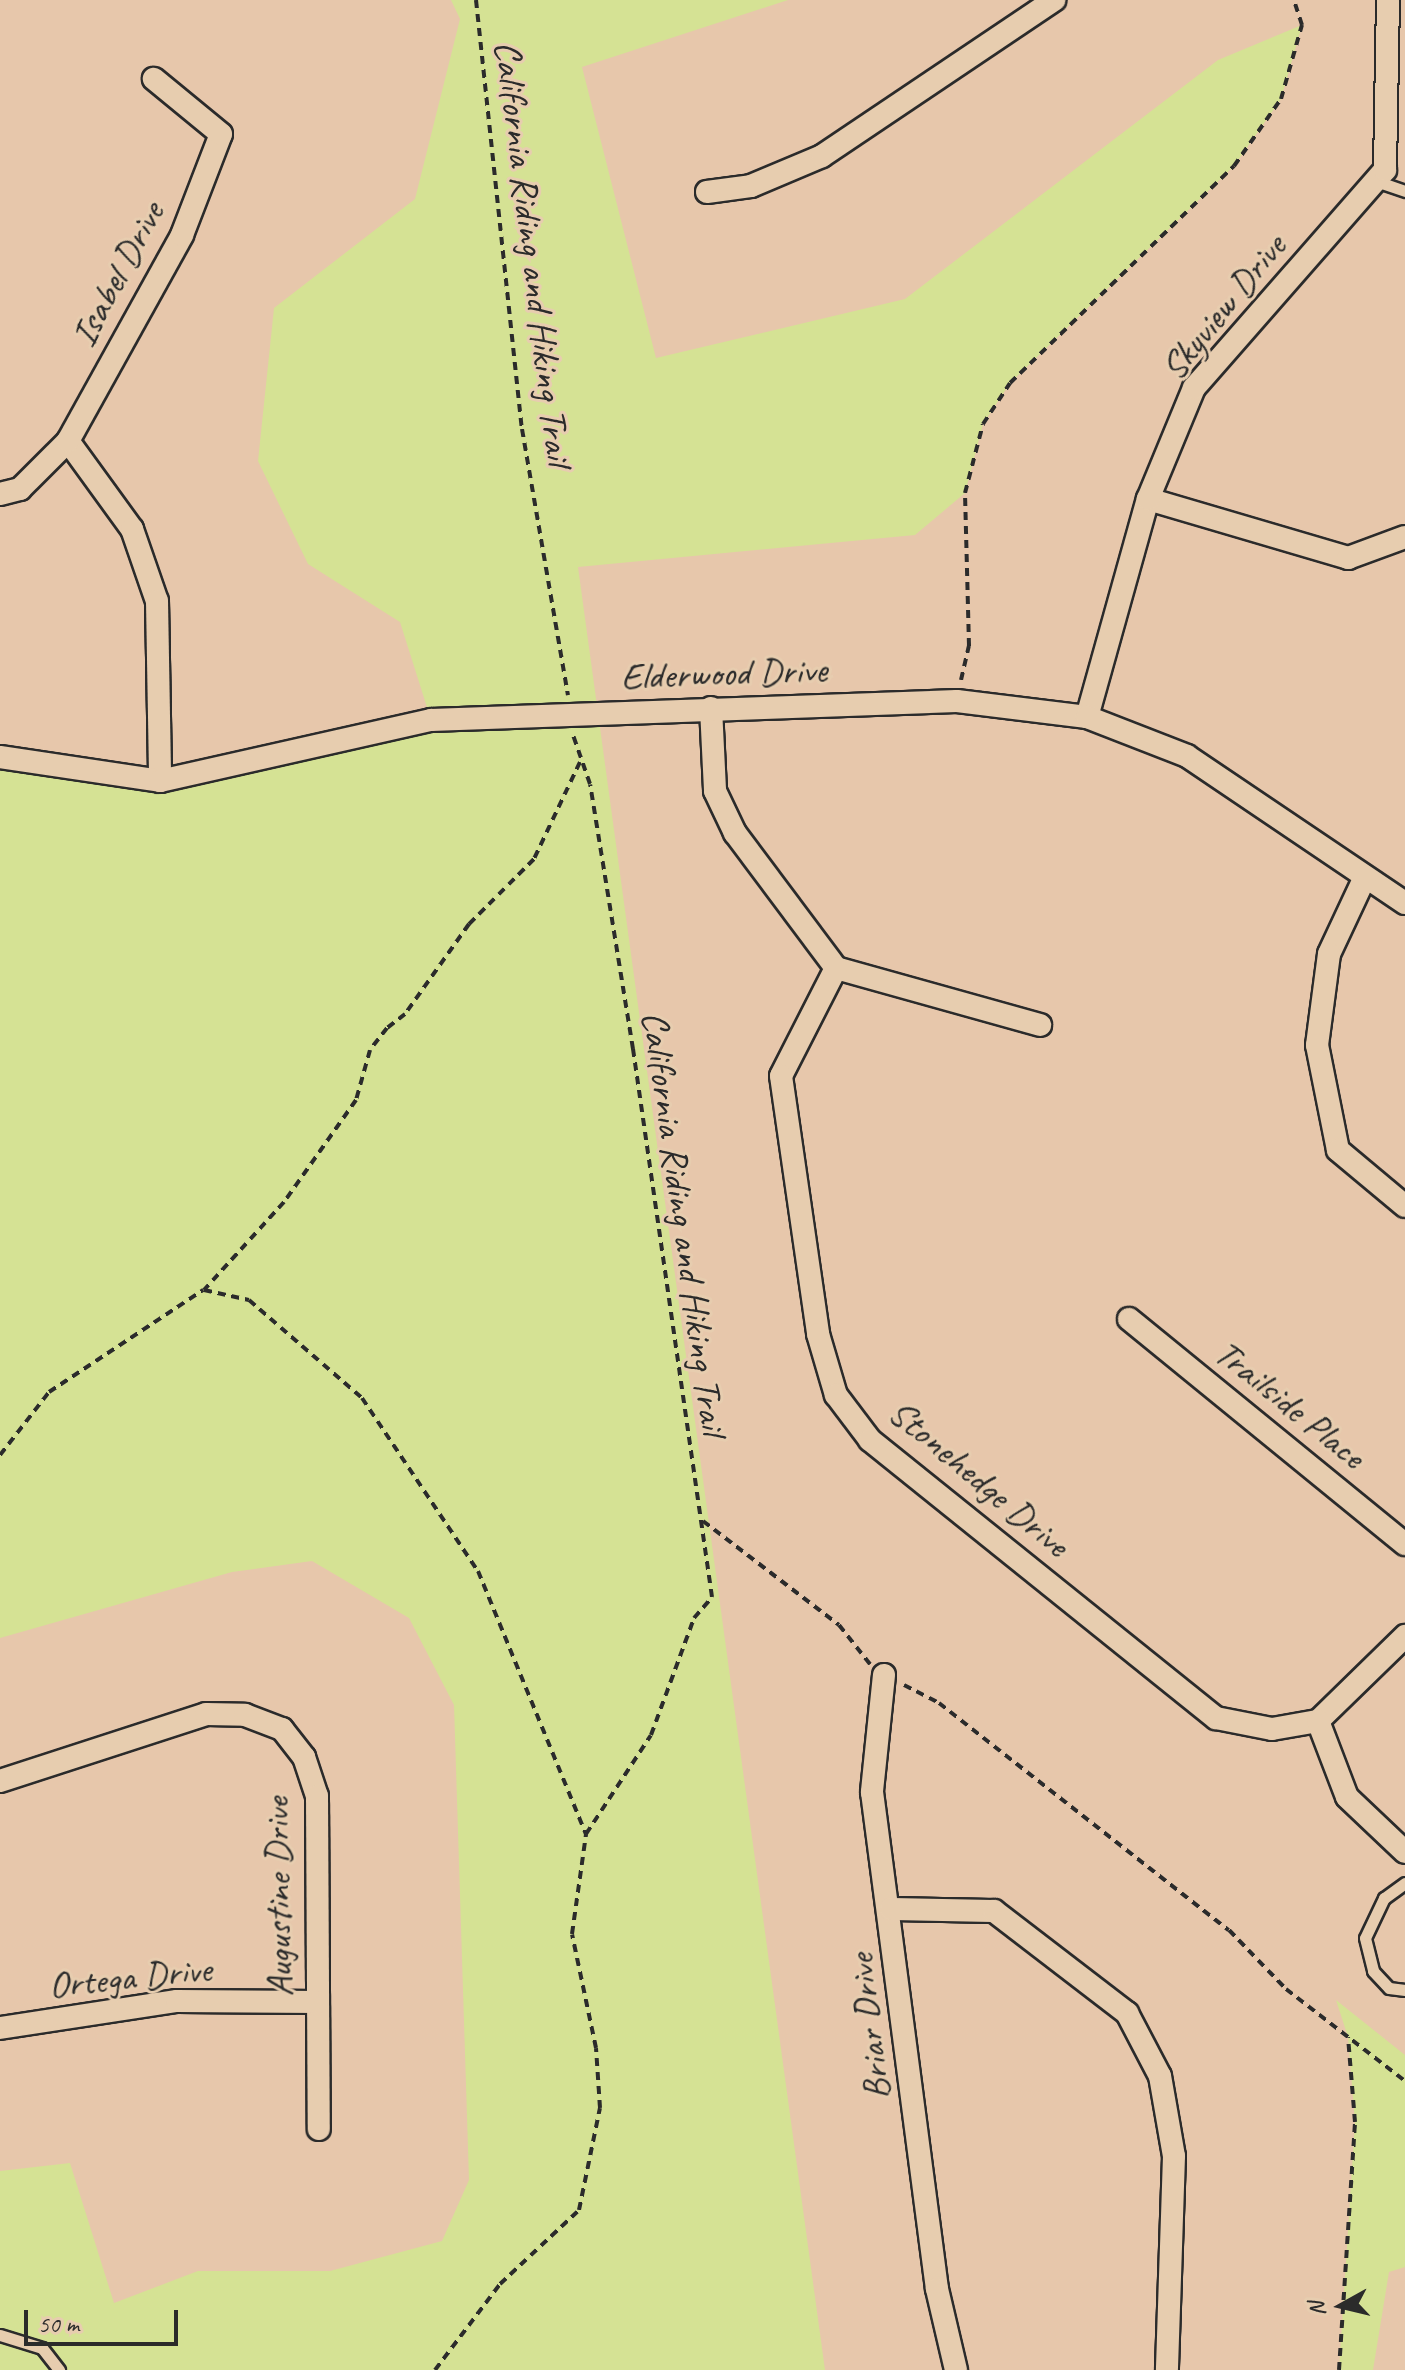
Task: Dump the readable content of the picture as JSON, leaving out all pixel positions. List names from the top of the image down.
{
  "streets": {
    "street": [
      "Isabel Drive",
      "Skyview Drive",
      "Elderwood Drive",
      "Trailside Place",
      "Stonehedge Drive",
      "Augustine Drive",
      "Ortega Drive",
      "Briar Drive"
    ],
    "path": ["California Riding and Hiking Trail"]
  },
  "crossings": [
    ["California Riding and Hiking Trail", "Elderwood Drive"],
    ["Skyview Drive", "Elderwood Drive"],
    ["Augustine Drive", "Ortega Drive"]
  ],
  "scale_bar": "50 m",
  "north": "left"
}
